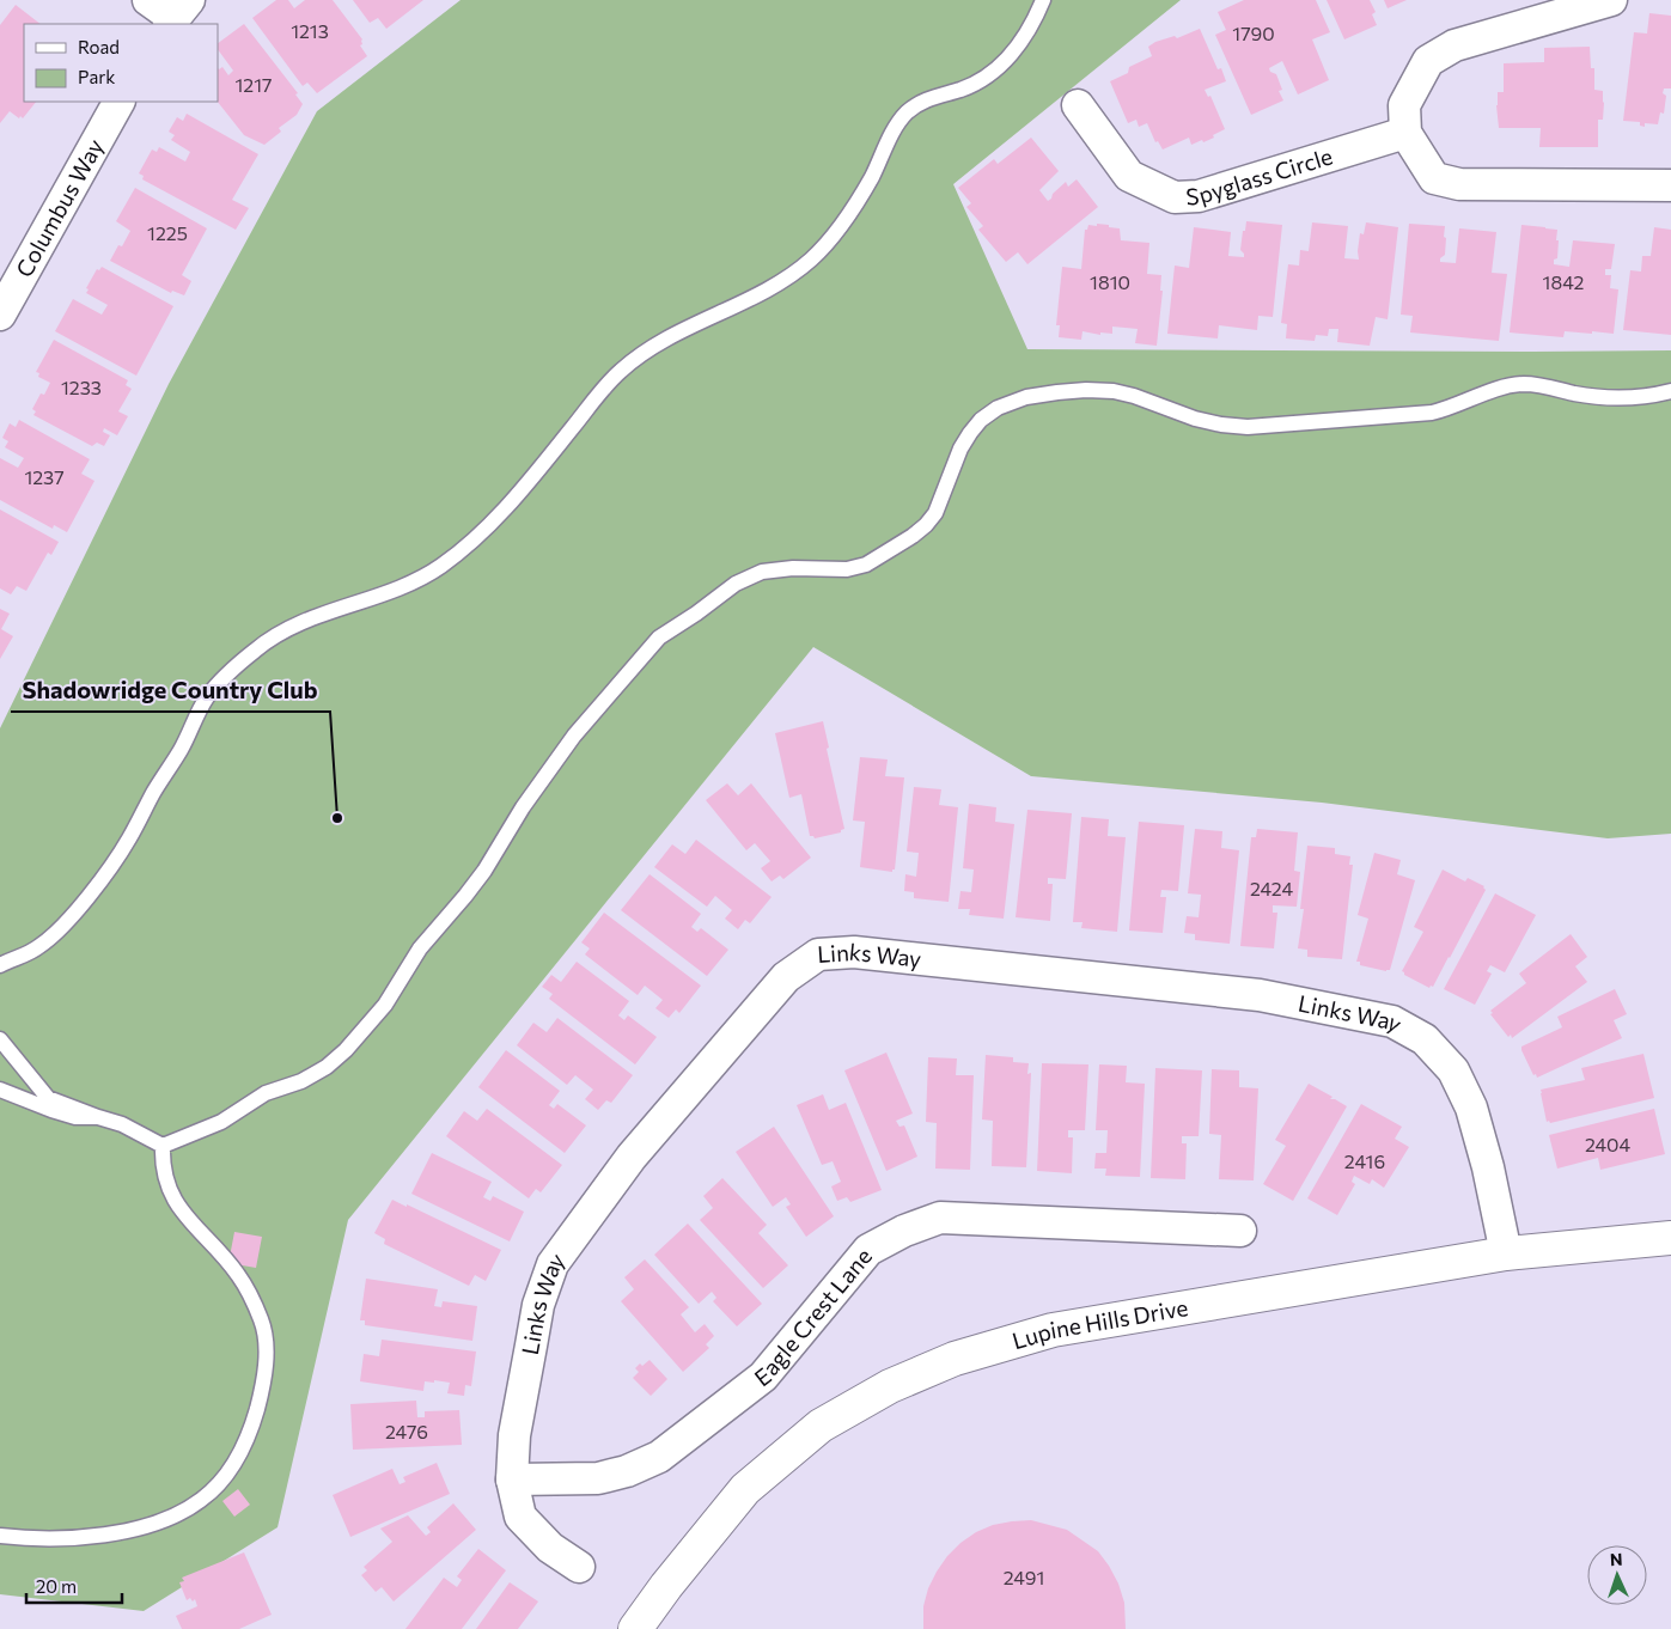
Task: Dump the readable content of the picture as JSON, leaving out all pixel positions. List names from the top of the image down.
{
  "streets": {
    "street": [
      "Spyglass Circle",
      "Columbus Way",
      "Links Way",
      "Eagle Crest Lane",
      "Lupine Hills Drive"
    ]
  },
  "crossings": [
    ["Links Way", "Eagle Crest Lane"],
    ["Links Way", "Lupine Hills Drive"]
  ],
  "places": ["Shadowridge Country Club"],
  "house_numbers": [
    "1213",
    "1790",
    "1217",
    "1225",
    "1810",
    "1842",
    "1233",
    "1237",
    "2424",
    "2404",
    "2416",
    "2476",
    "2491"
  ],
  "legend": ["Road", "Park"],
  "scale_bar": "20 m",
  "north": "top"
}
